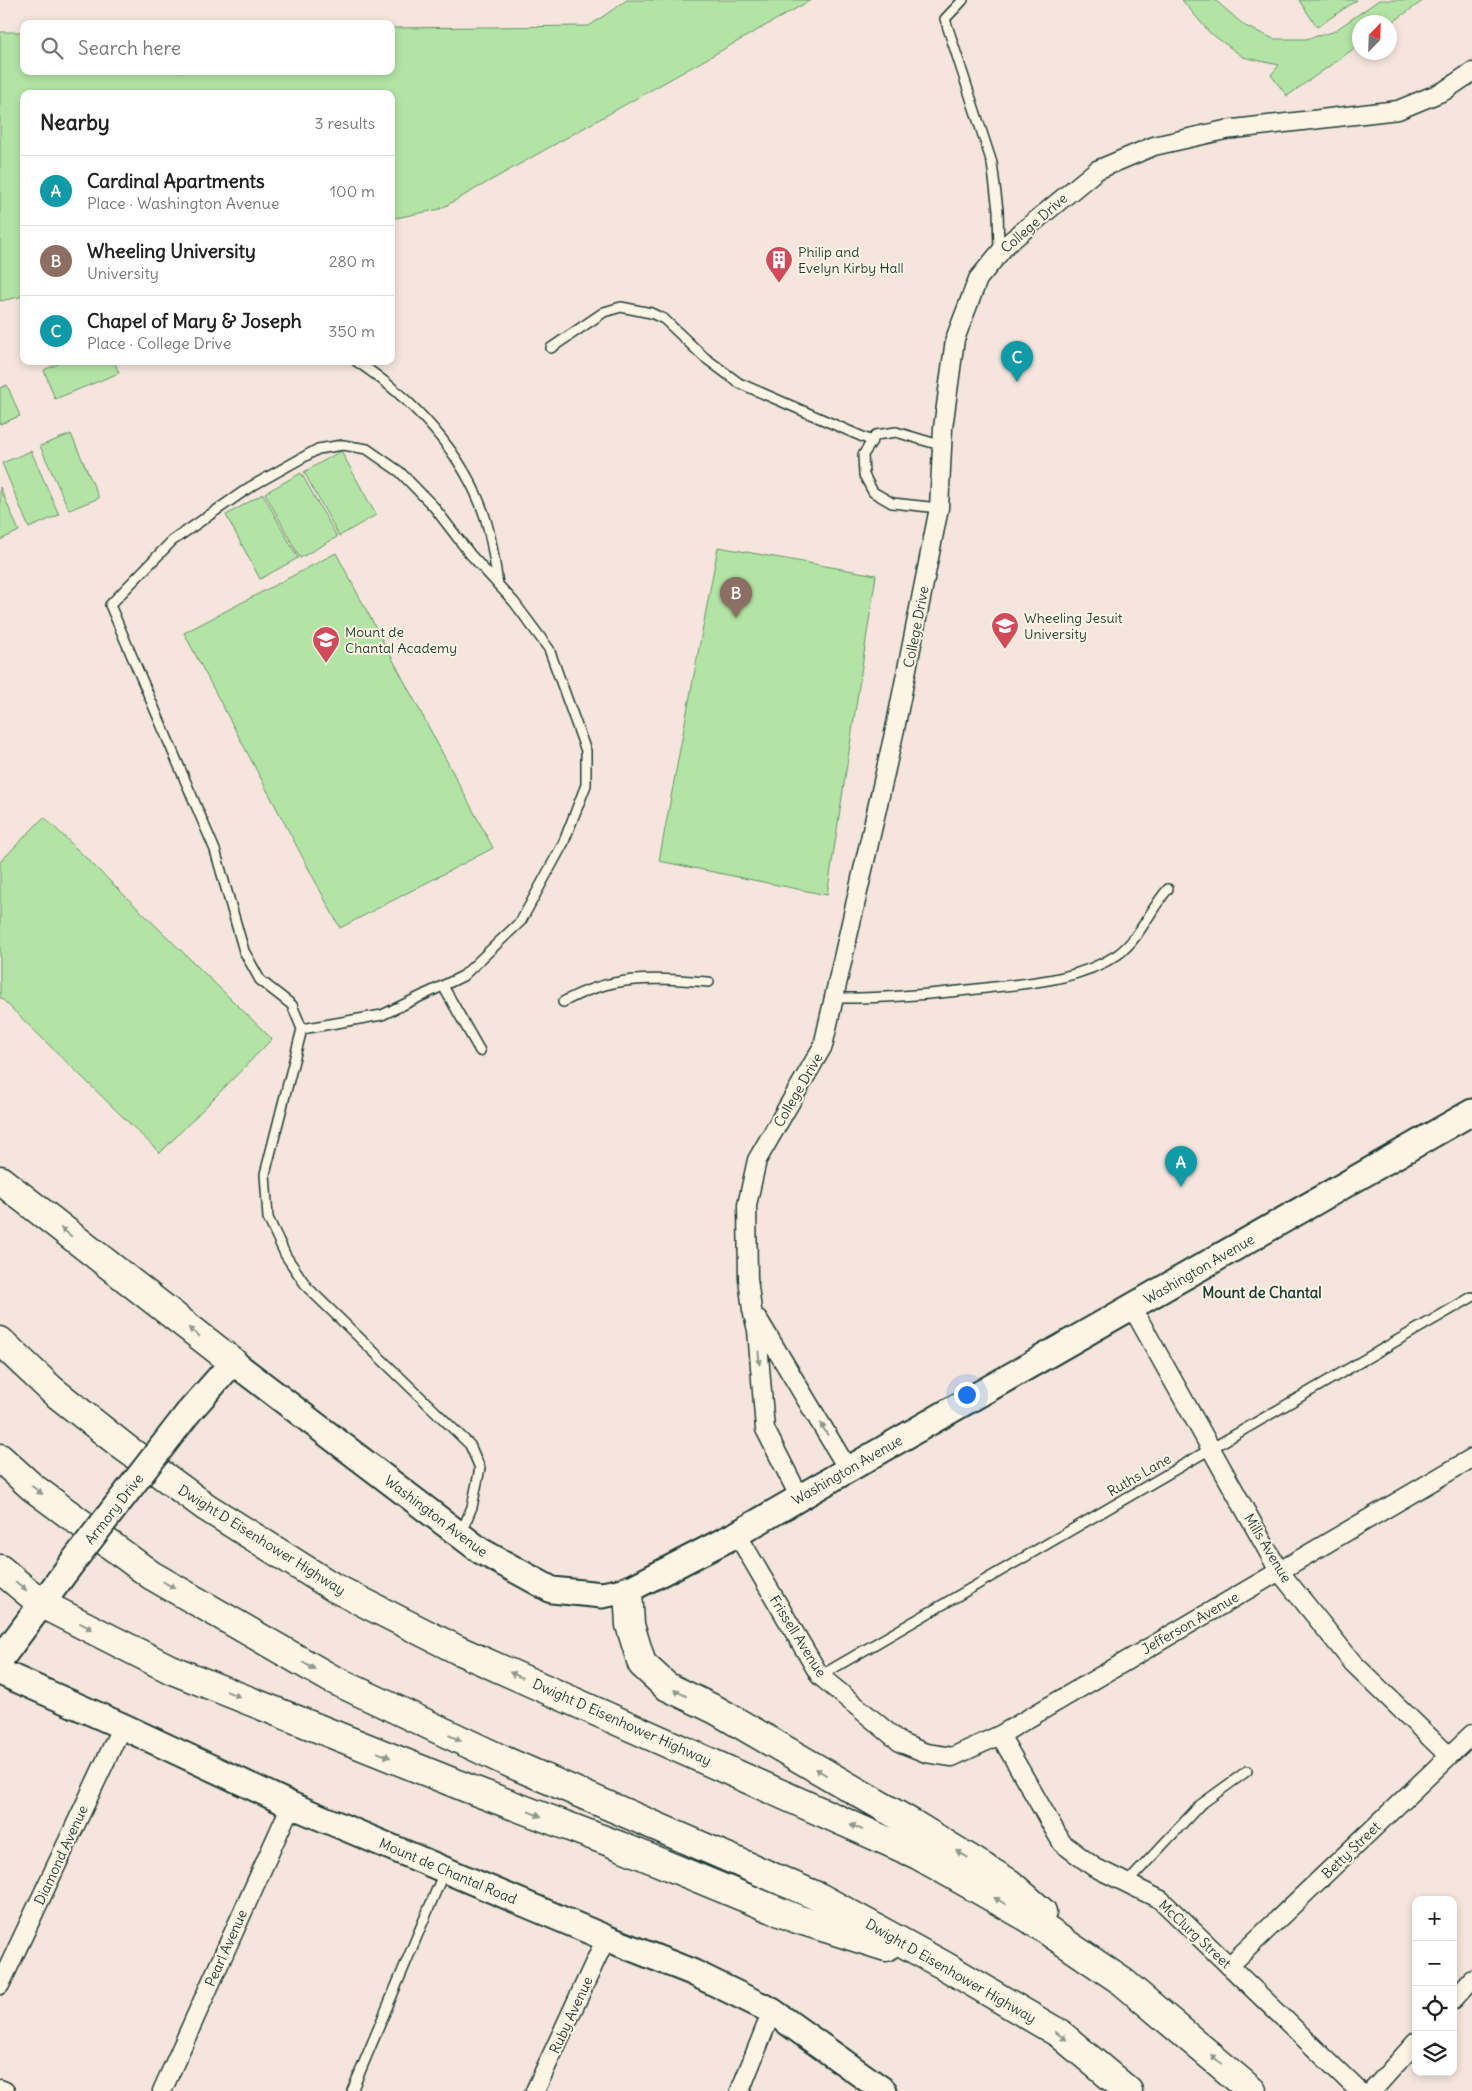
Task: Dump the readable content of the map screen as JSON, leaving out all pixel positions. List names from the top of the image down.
{
  "streets": {
    "highway": ["Dwight D Eisenhower Highway"],
    "street": [
      "College Drive",
      "Washington Avenue",
      "Armory Drive",
      "Mills Avenue",
      "Jefferson Avenue",
      "Frissell Avenue",
      "Betty Street",
      "Diamond Avenue",
      "Mount de Chantal Road",
      "McClurg Street",
      "Pearl Avenue",
      "Ruby Avenue"
    ],
    "lane": ["Ruths Lane"]
  },
  "crossings": [
    ["College Drive", "Washington Avenue"],
    ["Washington Avenue", "Armory Drive"],
    ["Washington Avenue", "Mills Avenue"],
    ["Washington Avenue", "Frissell Avenue"],
    ["Ruths Lane", "Mills Avenue"],
    ["Ruths Lane", "Frissell Avenue"],
    ["Mills Avenue", "Jefferson Avenue"],
    ["Mills Avenue", "Betty Street"],
    ["Jefferson Avenue", "Frissell Avenue"],
    ["Jefferson Avenue", "McClurg Street"],
    ["Betty Street", "McClurg Street"],
    ["Diamond Avenue", "Mount de Chantal Road"],
    ["Mount de Chantal Road", "Pearl Avenue"],
    ["Mount de Chantal Road", "Ruby Avenue"]
  ],
  "districts": ["Mount de Chantal"],
  "places": {
    "building": ["Philip and Evelyn Kirby Hall"],
    "school or university": ["Wheeling Jesuit University", "Mount de Chantal Academy"]
  },
  "north": "top right",
  "page": {
    "search": "Search here",
    "heading": ["Nearby", "3 results"],
    "list": [
      {
        "mark": "A",
        "name": "Cardinal Apartments",
        "note": "Place · Washington Avenue",
        "value": "100 m"
      },
      {
        "mark": "B",
        "name": "Wheeling University",
        "note": "University",
        "value": "280 m"
      },
      {
        "mark": "C",
        "name": "Chapel of Mary & Joseph",
        "note": "Place · College Drive",
        "value": "350 m"
      }
    ],
    "pins": ["C", "B", "A"],
    "map_buttons": ["+", "−"]
  }
}
